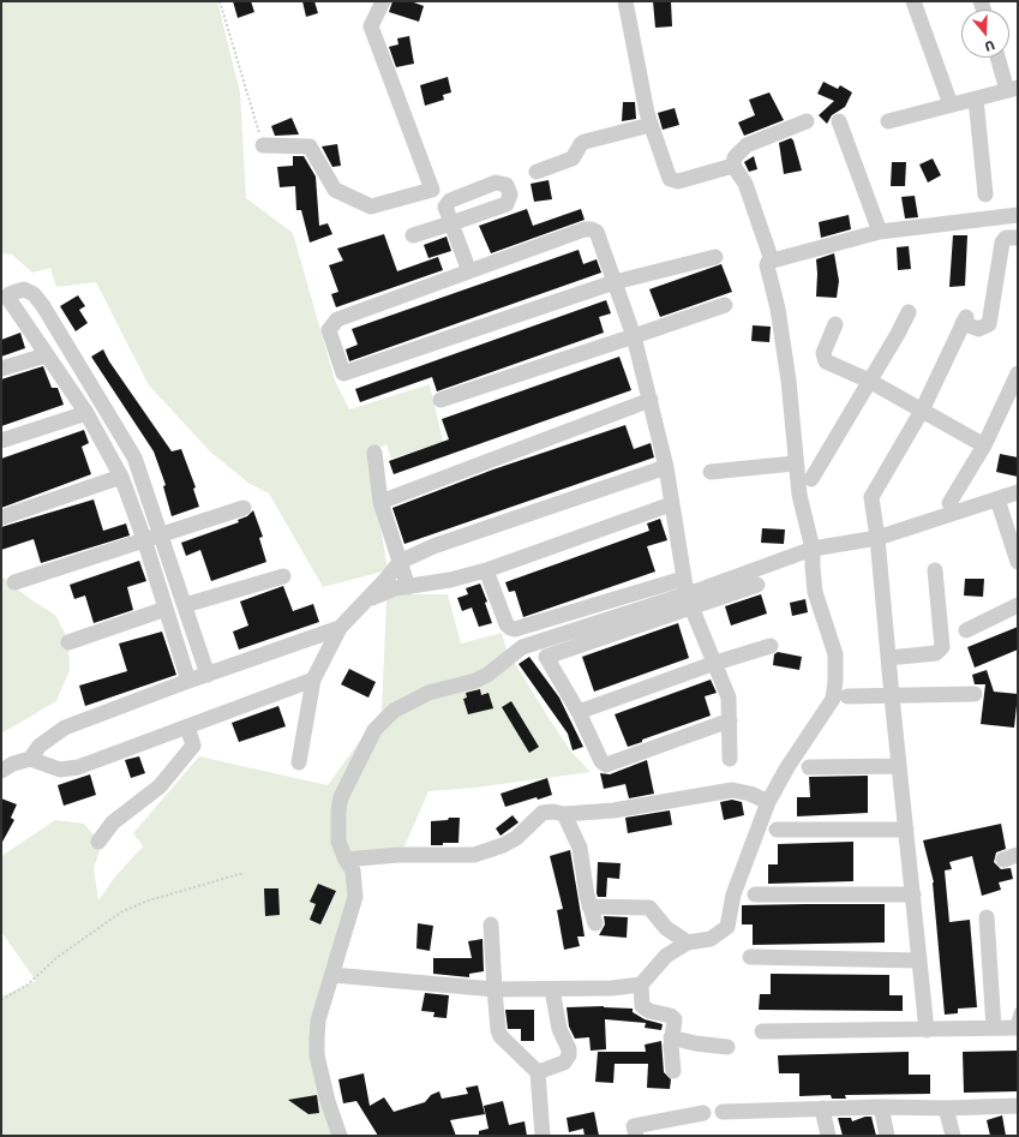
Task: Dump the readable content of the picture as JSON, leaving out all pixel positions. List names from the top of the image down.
{
  "north": "bottom"
}
